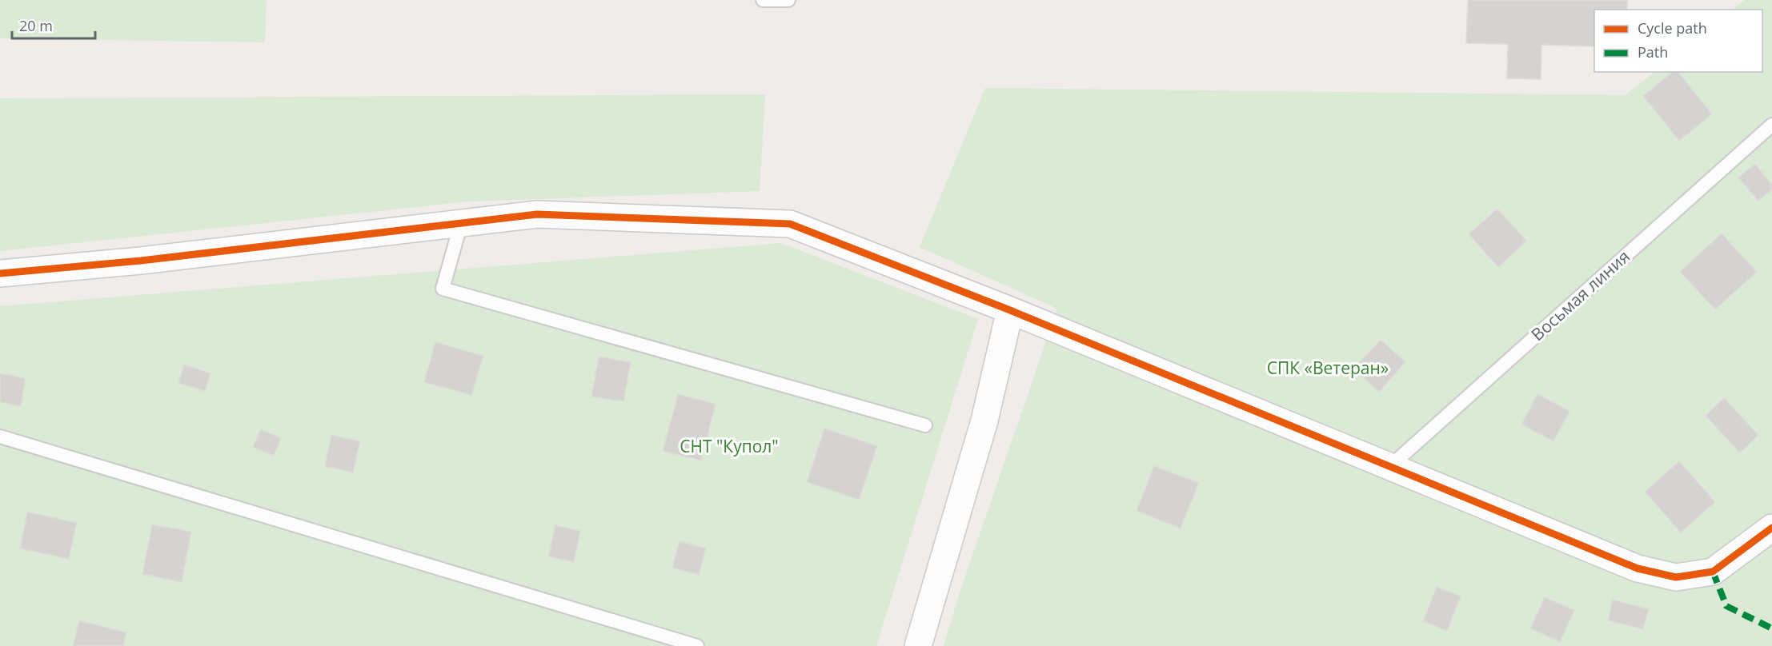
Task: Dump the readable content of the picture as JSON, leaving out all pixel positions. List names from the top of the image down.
{
  "streets": {
    "lane": ["Восьмая линия"]
  },
  "parks": ["СПК «Ветеран»", "СНТ \"Купол\""],
  "legend": ["Cycle path", "Path"],
  "scale_bar": "20 m"
}
